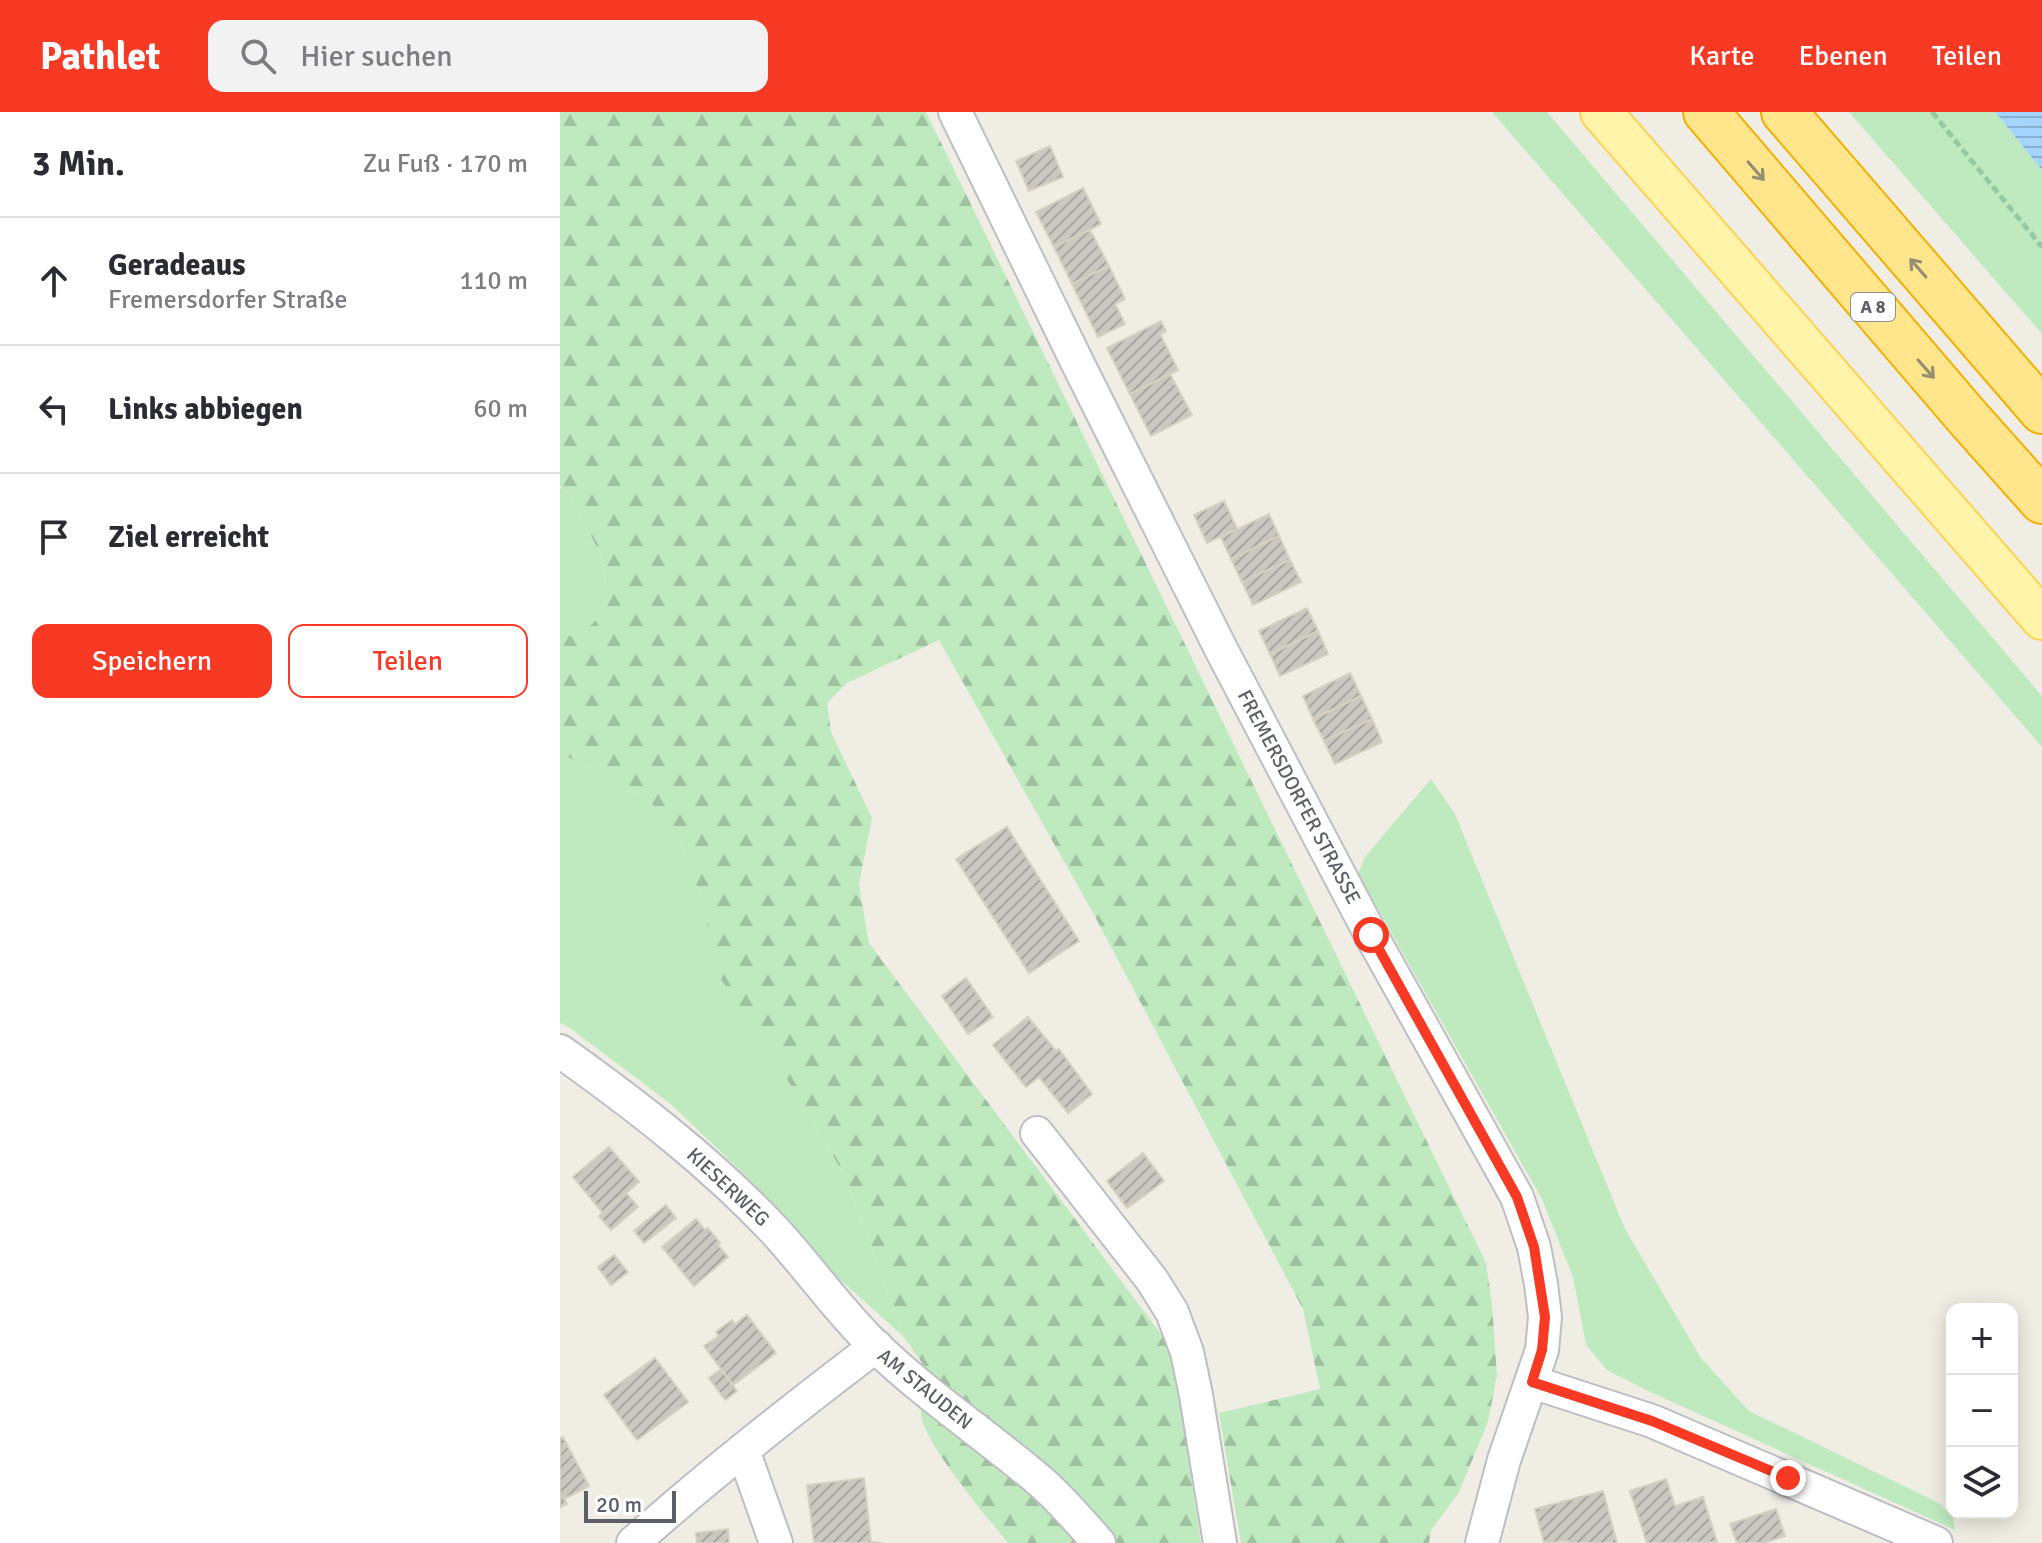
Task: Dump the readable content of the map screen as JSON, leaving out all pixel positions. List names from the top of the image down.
{
  "streets": {
    "highway": ["A 8"],
    "street": ["FREMERSDORFER STRASSE", "KIESERWEG", "AM STAUDEN"]
  },
  "crossings": [
    ["KIESERWEG", "AM STAUDEN"]
  ],
  "scale_bar": "20 m",
  "page": {
    "header": "Pathlet",
    "search": "Hier suchen",
    "nav": ["Karte", "Ebenen", "Teilen"],
    "heading": ["3 Min.", "Zu Fuß · 170 m"],
    "list": [
      ["Geradeaus", "Fremersdorfer Straße", "110 m"],
      ["Links abbiegen", "60 m"],
      "Ziel erreicht"
    ],
    "buttons": ["Speichern", "Teilen"],
    "map_buttons": ["+", "−"],
    "scale": "20 m"
  }
}
